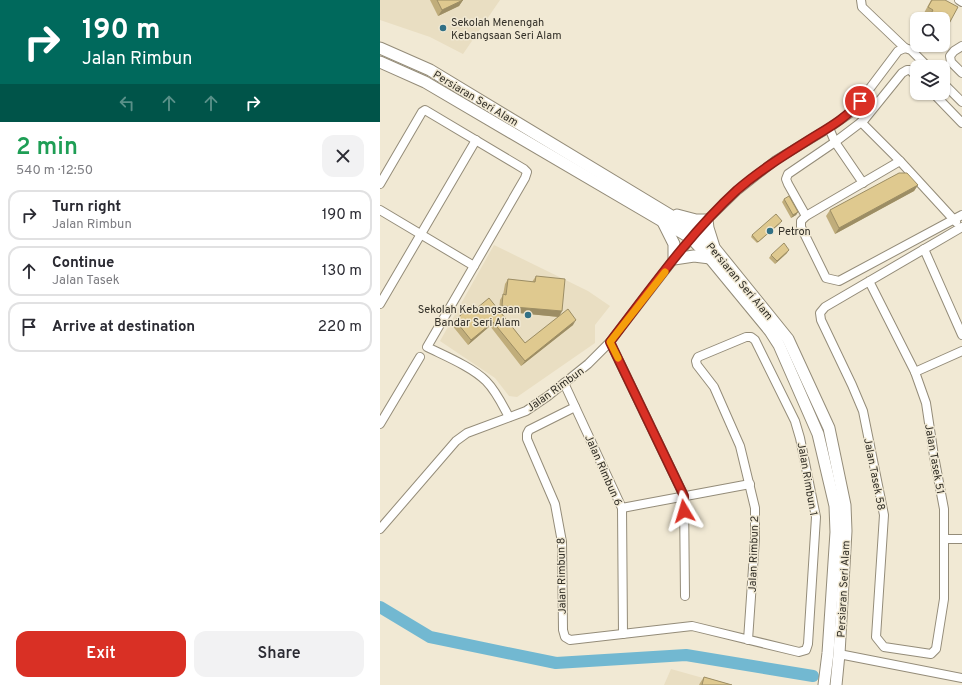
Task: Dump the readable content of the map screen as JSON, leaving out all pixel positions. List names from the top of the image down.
{
  "streets": {
    "main road": ["Persiaran Seri Alam"],
    "street": [
      "Jalan Rimbun",
      "Jalan Tasek 51",
      "Jalan Rimbun 6",
      "Jalan Tasek 58",
      "Jalan Rimbun 1",
      "Jalan Rimbun 2",
      "Jalan Rimbun 8"
    ]
  },
  "crossings": [
    ["Persiaran Seri Alam", "Jalan Rimbun"],
    ["Jalan Rimbun", "Jalan Rimbun 6"],
    ["Jalan Tasek 51", "Jalan Tasek 58"],
    ["Jalan Rimbun 6", "Jalan Rimbun 8"],
    ["Jalan Rimbun 1", "Jalan Rimbun 2"]
  ],
  "places": ["Sekolah Menengah Kebangsaan Seri Alam", "Petron", "Sekolah Kebangsaan Bandar Seri Alam"],
  "page": {
    "turn": ["190 m", "Jalan Rimbun"],
    "heading": ["2 min", "540 m · 12:50"],
    "list": [
      {
        "name": "Turn right",
        "note": "Jalan Rimbun",
        "value": "190 m"
      },
      {
        "name": "Continue",
        "note": "Jalan Tasek",
        "value": "130 m"
      },
      {
        "name": "Arrive at destination",
        "value": "220 m"
      }
    ],
    "buttons": ["Exit", "Share"]
  }
}
